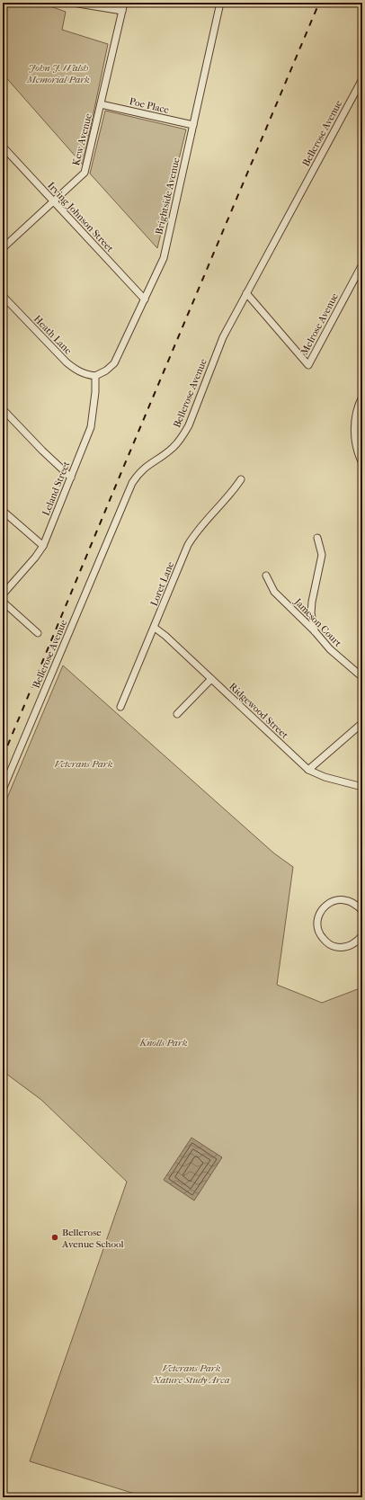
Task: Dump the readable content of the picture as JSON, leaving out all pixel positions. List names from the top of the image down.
{
  "streets": {
    "street": [
      "Poe Place",
      "Bellerose Avenue",
      "Kew Avenue",
      "Brightside Avenue",
      "Irving Johnson Street",
      "Melrose Avenue",
      "Heath Lane",
      "Leland Street",
      "Loret Lane",
      "Jameson Court",
      "Ridgewood Street"
    ]
  },
  "crossings": [
    ["Poe Place", "Kew Avenue"],
    ["Poe Place", "Brightside Avenue"],
    ["Bellerose Avenue", "Melrose Avenue"],
    ["Kew Avenue", "Irving Johnson Street"],
    ["Brightside Avenue", "Irving Johnson Street"],
    ["Brightside Avenue", "Heath Lane"],
    ["Brightside Avenue", "Leland Street"],
    ["Heath Lane", "Leland Street"],
    ["Loret Lane", "Ridgewood Street"]
  ],
  "parks": [
    "John J. Walsh Memorial Park",
    "Veterans Park",
    "Knolls Park",
    "Veterans Park Nature Study Area"
  ],
  "places": ["Bellerose Avenue School"]
}
